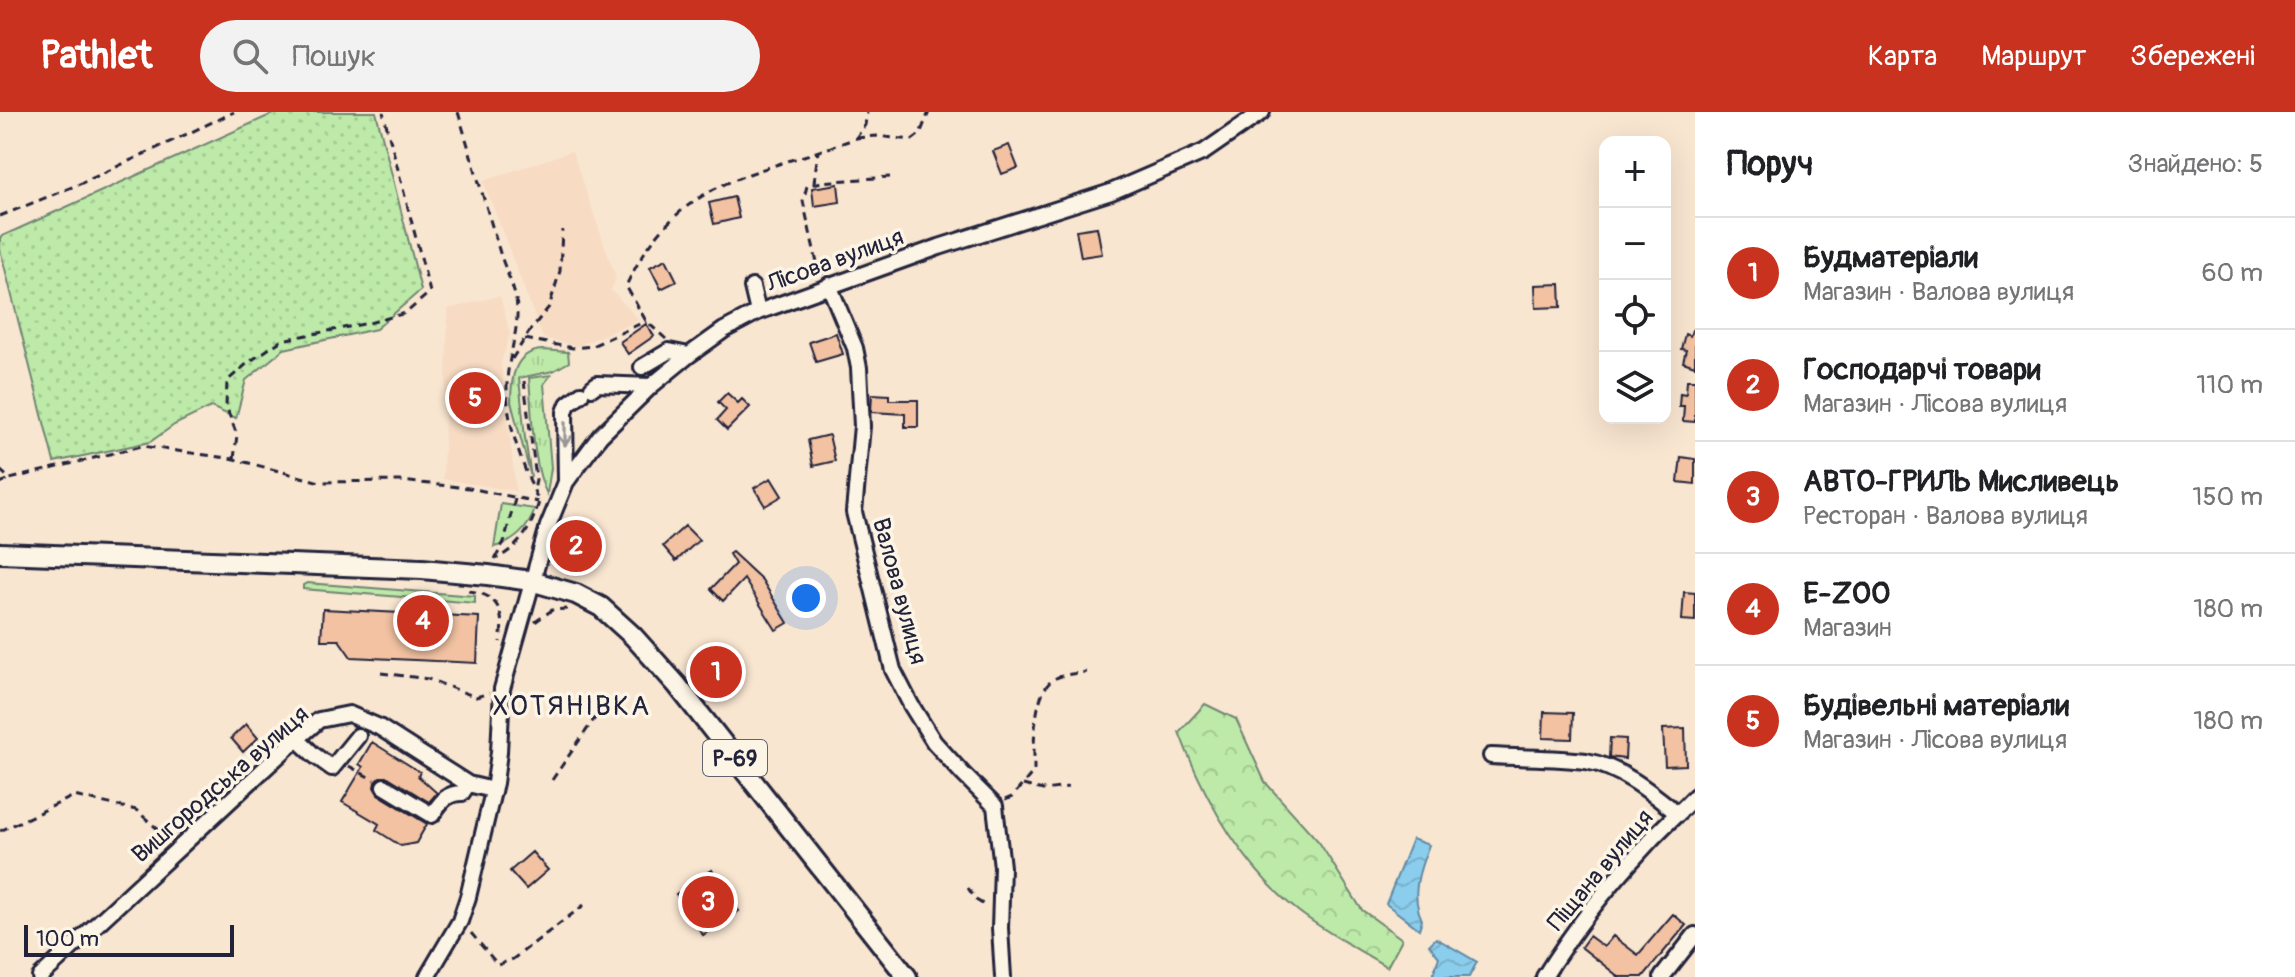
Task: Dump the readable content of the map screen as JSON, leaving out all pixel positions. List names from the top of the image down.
{
  "streets": {
    "main road": ["Р-69"],
    "street": [
      "Лісова вулиця",
      "Валова вулиця",
      "Вишгородська вулиця",
      "Піщана вулиця"
    ]
  },
  "crossings": [
    ["Лісова вулиця", "Валова вулиця"],
    ["Лісова вулиця", "Р-69"],
    ["Лісова вулиця", "Вишгородська вулиця"]
  ],
  "districts": ["ХОТЯНІВКА"],
  "scale_bar": "100 m",
  "page": {
    "header": "Pathlet",
    "search": "Пошук",
    "nav": ["Карта", "Маршрут", "Збережені"],
    "heading": ["Поруч", "Знайдено: 5"],
    "map_buttons": ["+", "−"],
    "list": [
      {
        "mark": "1",
        "name": "Будматеріали",
        "note": "Магазин · Валова вулиця",
        "value": "60 m"
      },
      {
        "mark": "2",
        "name": "Господарчі товари",
        "note": "Магазин · Лісова вулиця",
        "value": "110 m"
      },
      {
        "mark": "3",
        "name": "АВТО-ГРИЛЬ Мисливець",
        "note": "Ресторан · Валова вулиця",
        "value": "150 m"
      },
      {
        "mark": "4",
        "name": "E-ZOO",
        "note": "Магазин",
        "value": "180 m"
      },
      {
        "mark": "5",
        "name": "Будівельні матеріали",
        "note": "Магазин · Лісова вулиця",
        "value": "180 m"
      }
    ],
    "pins": [
      "5",
      "2",
      "4",
      "1",
      "3"
    ],
    "scale": "100 m"
  }
}
